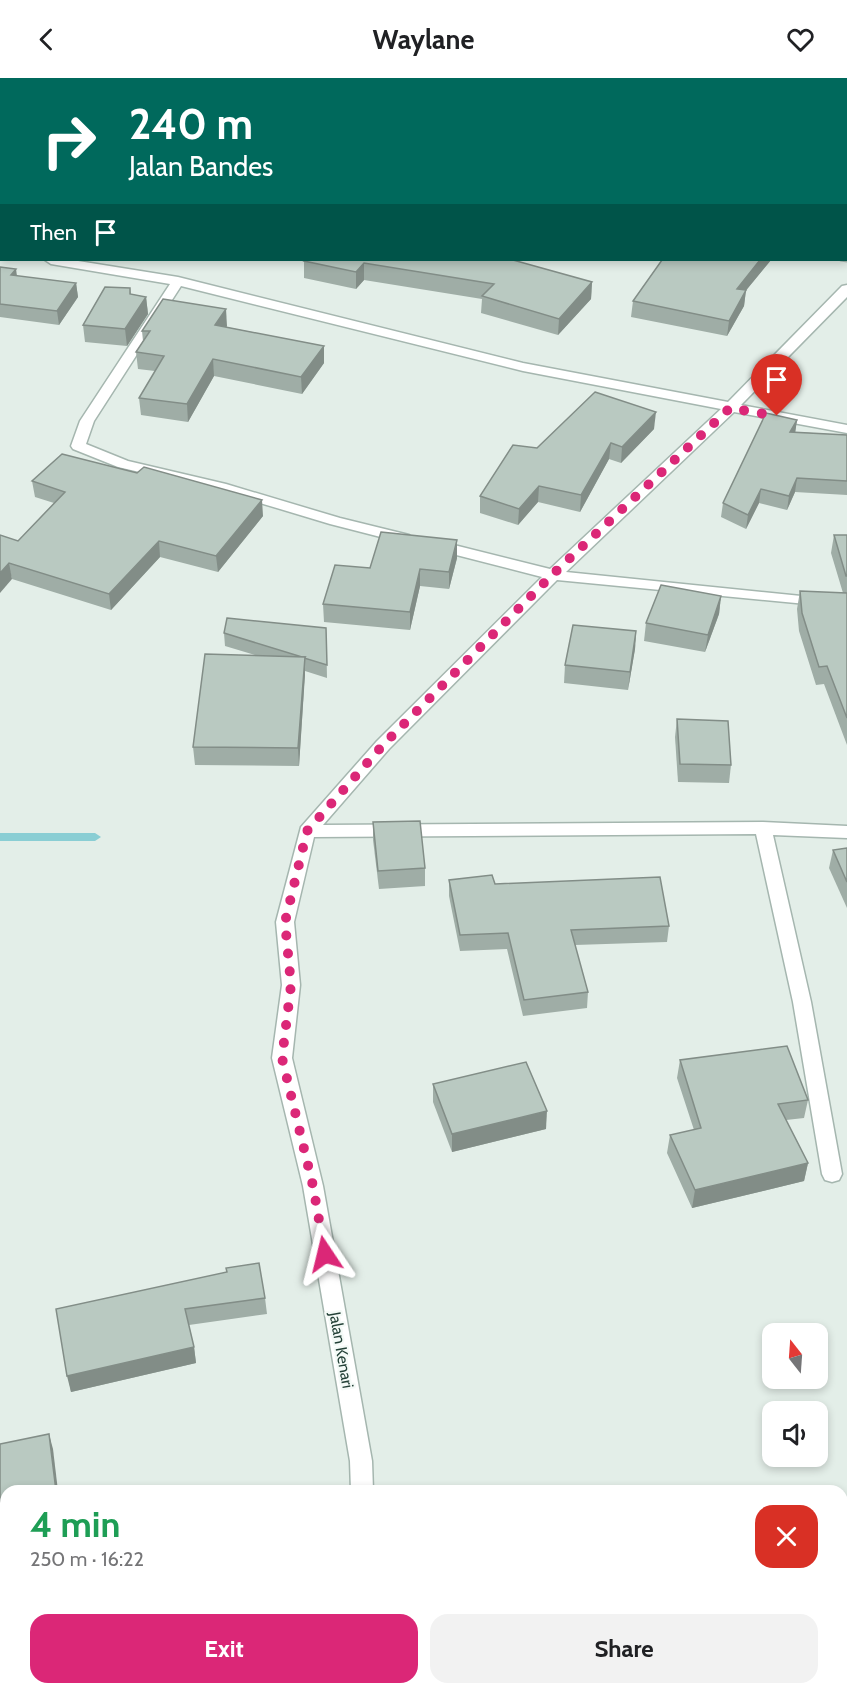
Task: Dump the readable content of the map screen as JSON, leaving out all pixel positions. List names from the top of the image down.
{
  "streets": {
    "street": ["Jalan Kenari"]
  },
  "north": "top",
  "page": {
    "header": "Waylane",
    "turn": ["240 m", "Jalan Bandes"],
    "then": "Then",
    "heading": ["4 min", "250 m · 16:22"],
    "buttons": ["Exit", "Share"]
  }
}
